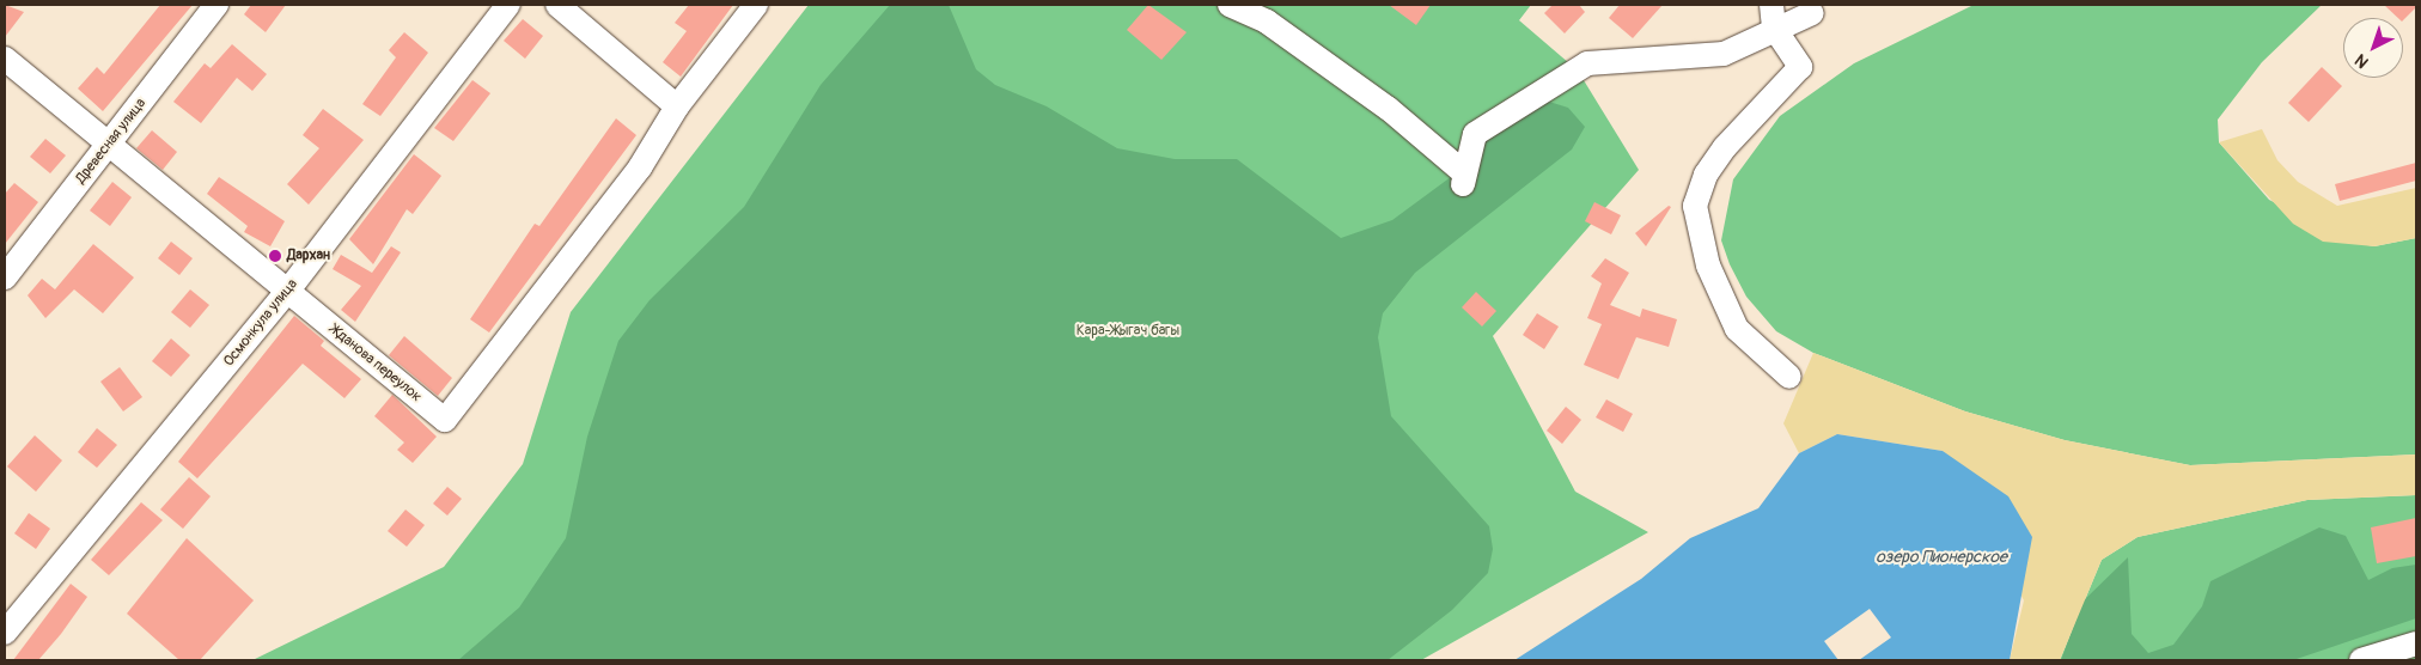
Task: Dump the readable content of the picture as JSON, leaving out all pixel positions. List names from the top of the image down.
{
  "streets": {
    "street": ["Древесная улица", "Осмонкула улица", "Жданова переулок"]
  },
  "crossings": [
    ["Древесная улица", "Жданова переулок"],
    ["Осмонкула улица", "Жданова переулок"]
  ],
  "water": ["озеро Пионерское"],
  "parks": ["Кара-Жыгач багы"],
  "places": ["Дархан"],
  "north": "bottom left"
}
